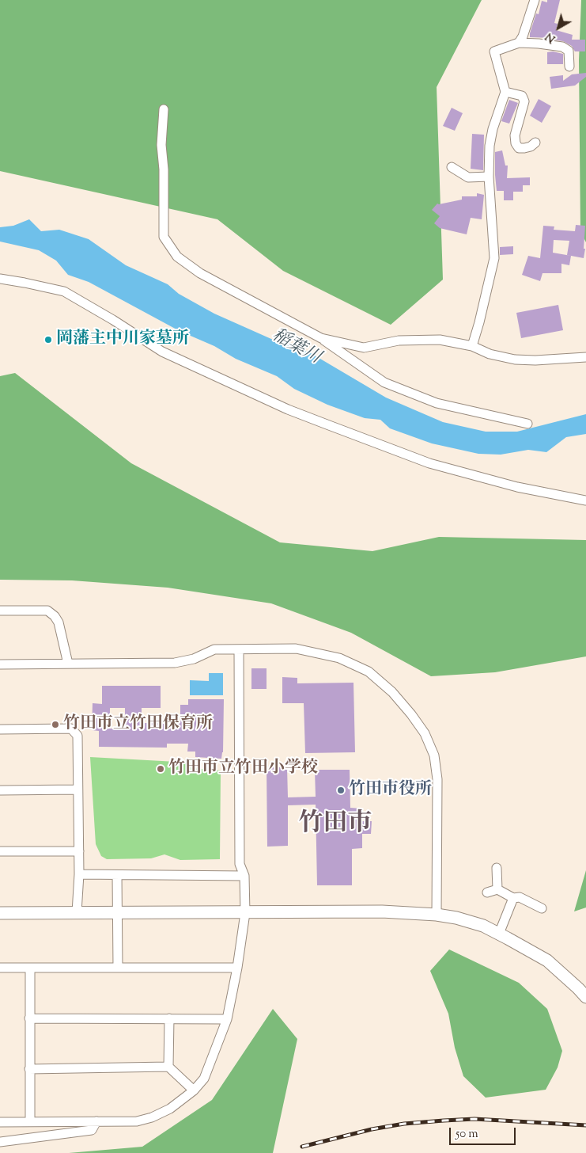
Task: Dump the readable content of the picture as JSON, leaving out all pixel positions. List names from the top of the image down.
{
  "districts": ["竹田市"],
  "water": ["稲葉川"],
  "places": [
    "岡藩主中川家墓所",
    "竹田市立竹田保育所",
    "竹田市立竹田小学校",
    "竹田市役所"
  ],
  "scale_bar": "50 m",
  "north": "bottom left"
}
